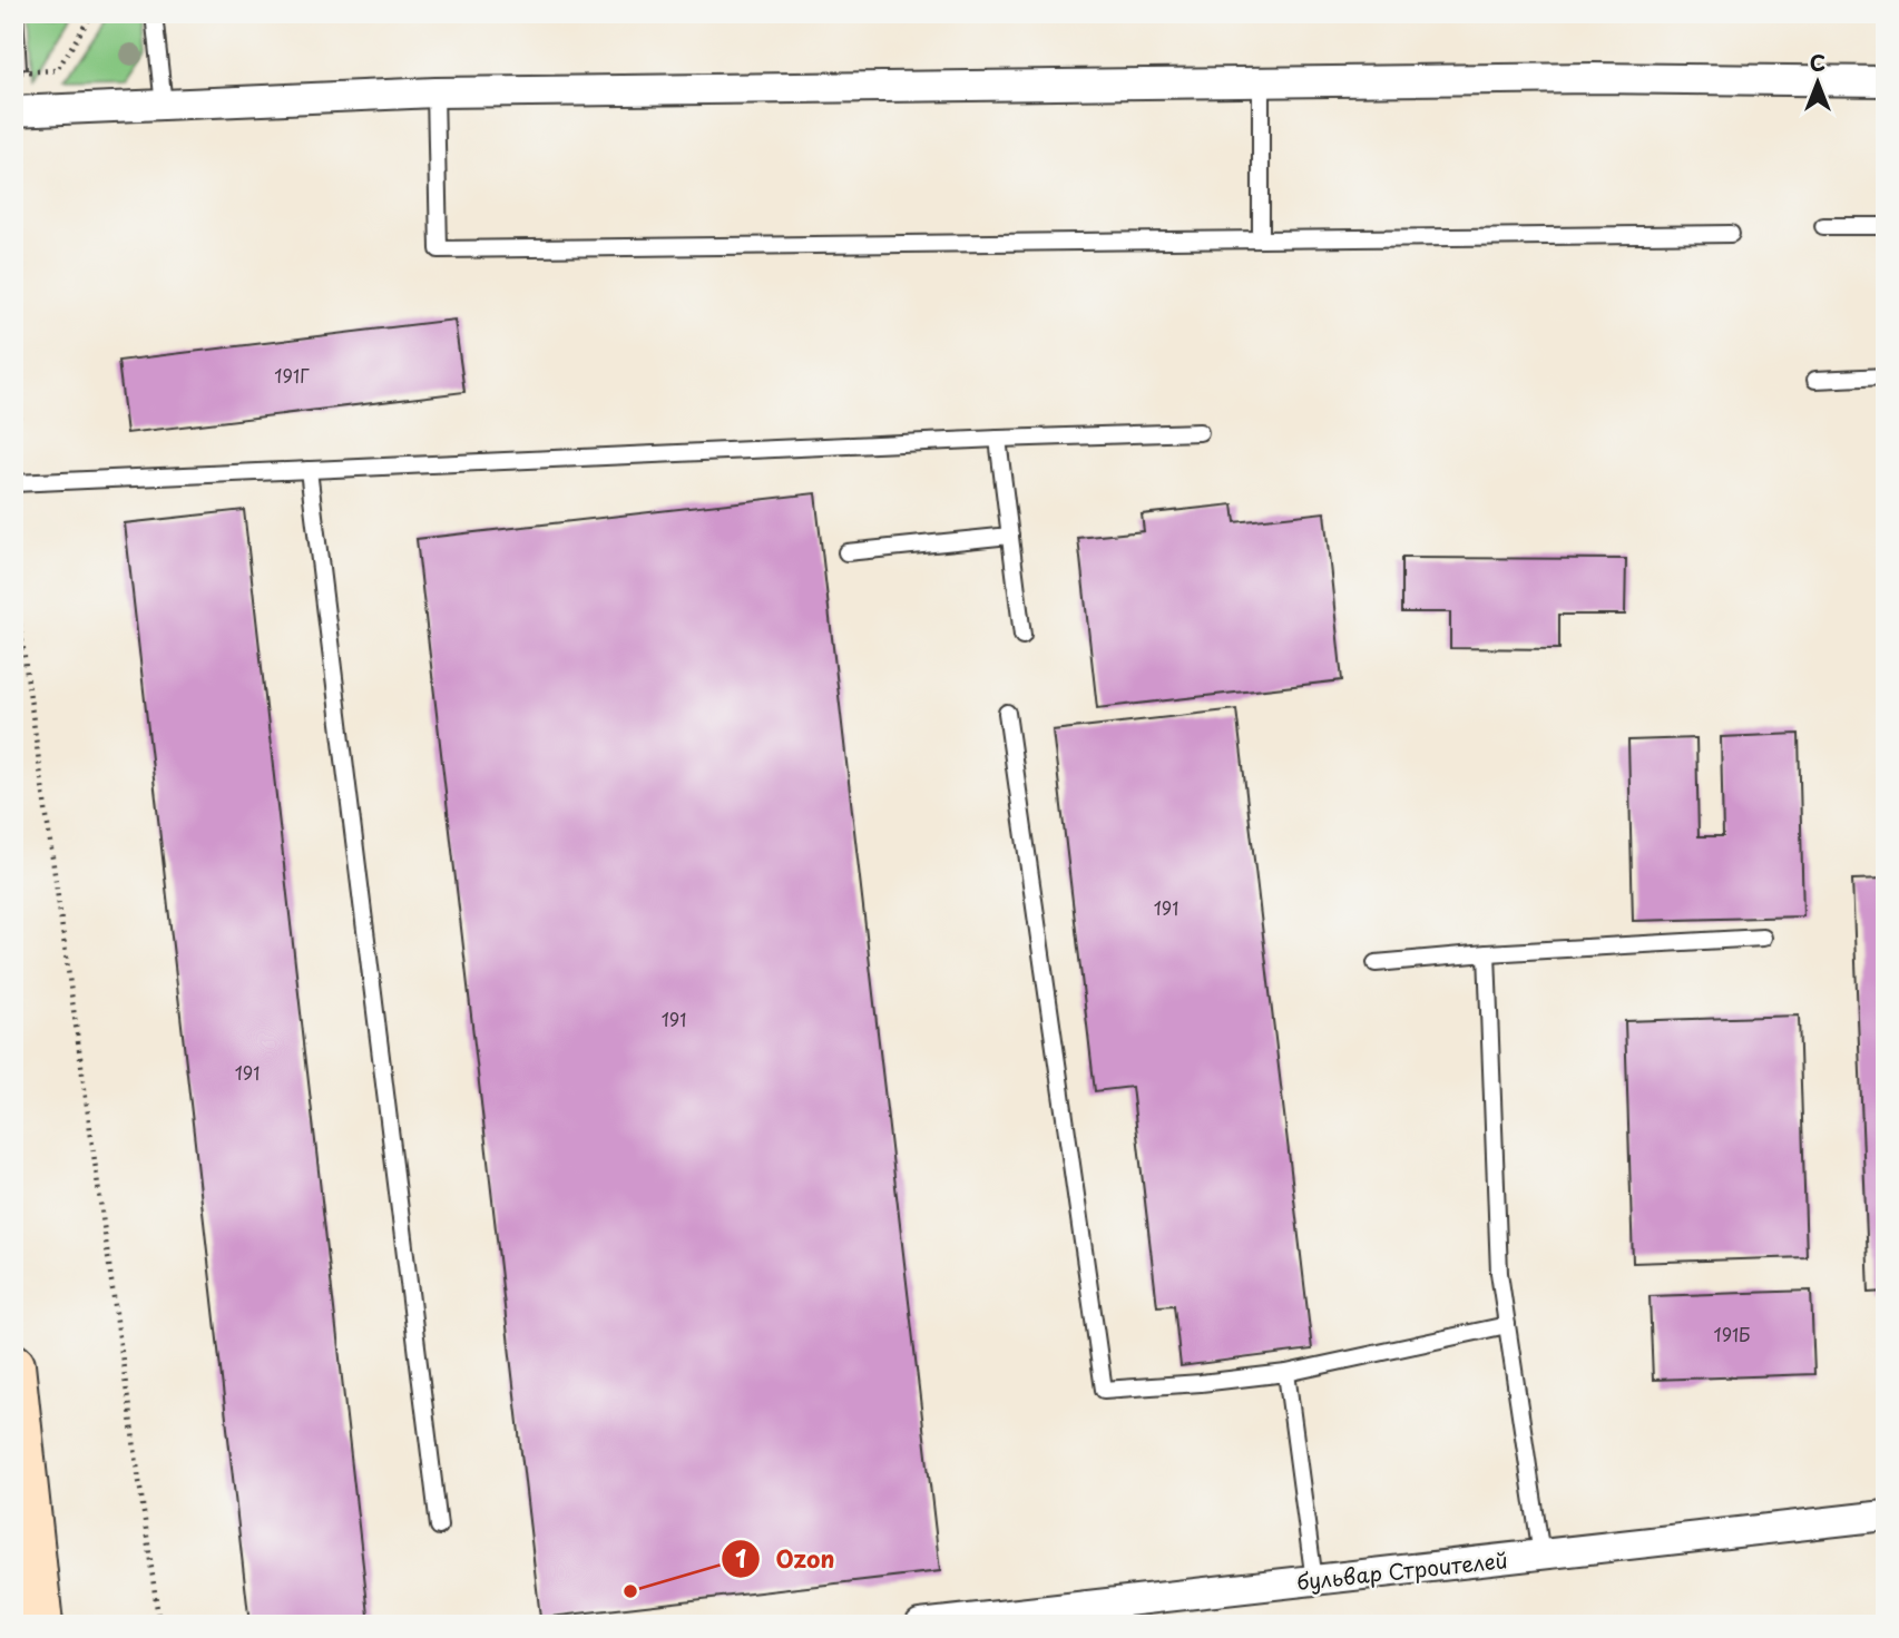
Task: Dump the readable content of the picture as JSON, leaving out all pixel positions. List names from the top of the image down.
{
  "streets": {
    "street": ["бульвар Строителей"]
  },
  "places": ["Ozon"],
  "house_numbers": [
    "191Г",
    "191",
    "191",
    "191",
    "191Б"
  ],
  "north": "top"
}
